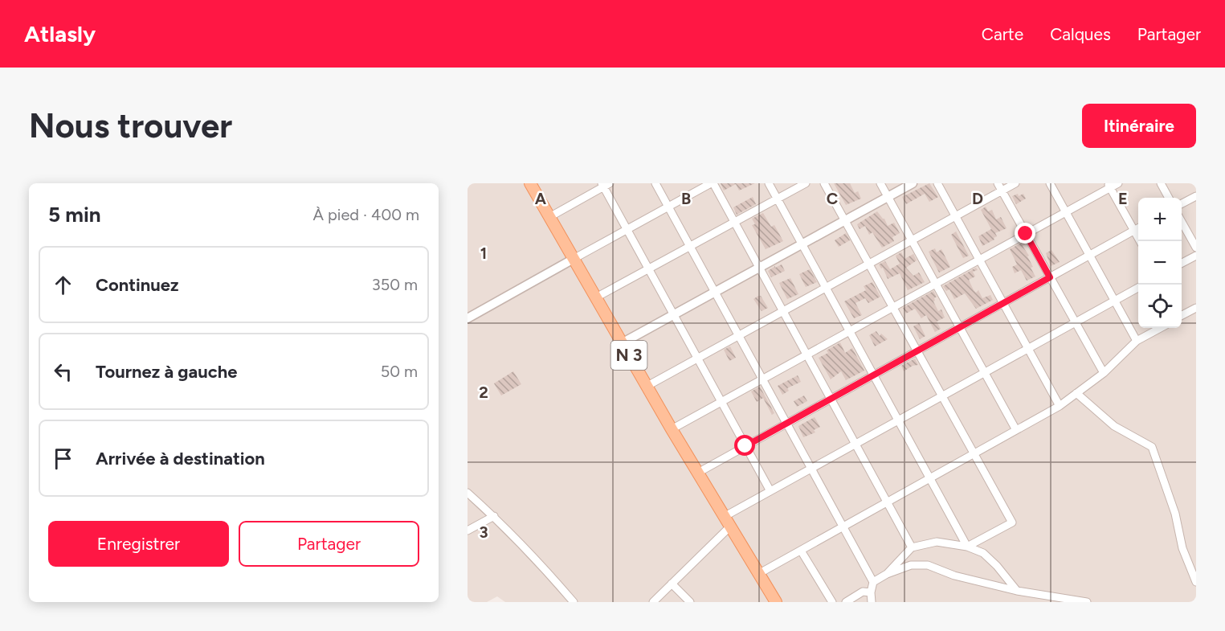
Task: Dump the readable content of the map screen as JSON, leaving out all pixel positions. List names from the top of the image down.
{
  "streets": {
    "main road": ["N 3"]
  },
  "page": {
    "header": "Atlasly",
    "nav": ["Carte", "Calques", "Partager"],
    "buttons": [
      "Itinéraire",
      ["Enregistrer", "Partager"]
    ],
    "title": "Nous trouver",
    "heading": ["5 min", "À pied · 400 m"],
    "map_buttons": ["+", "−"],
    "list": [
      ["Continuez", "350 m"],
      ["Tournez à gauche", "50 m"],
      "Arrivée à destination"
    ]
  },
  "grid": {
    "columns": [
      "A",
      "B",
      "C",
      "D",
      "E"
    ],
    "rows": ["1", "2", "3"]
  }
}
